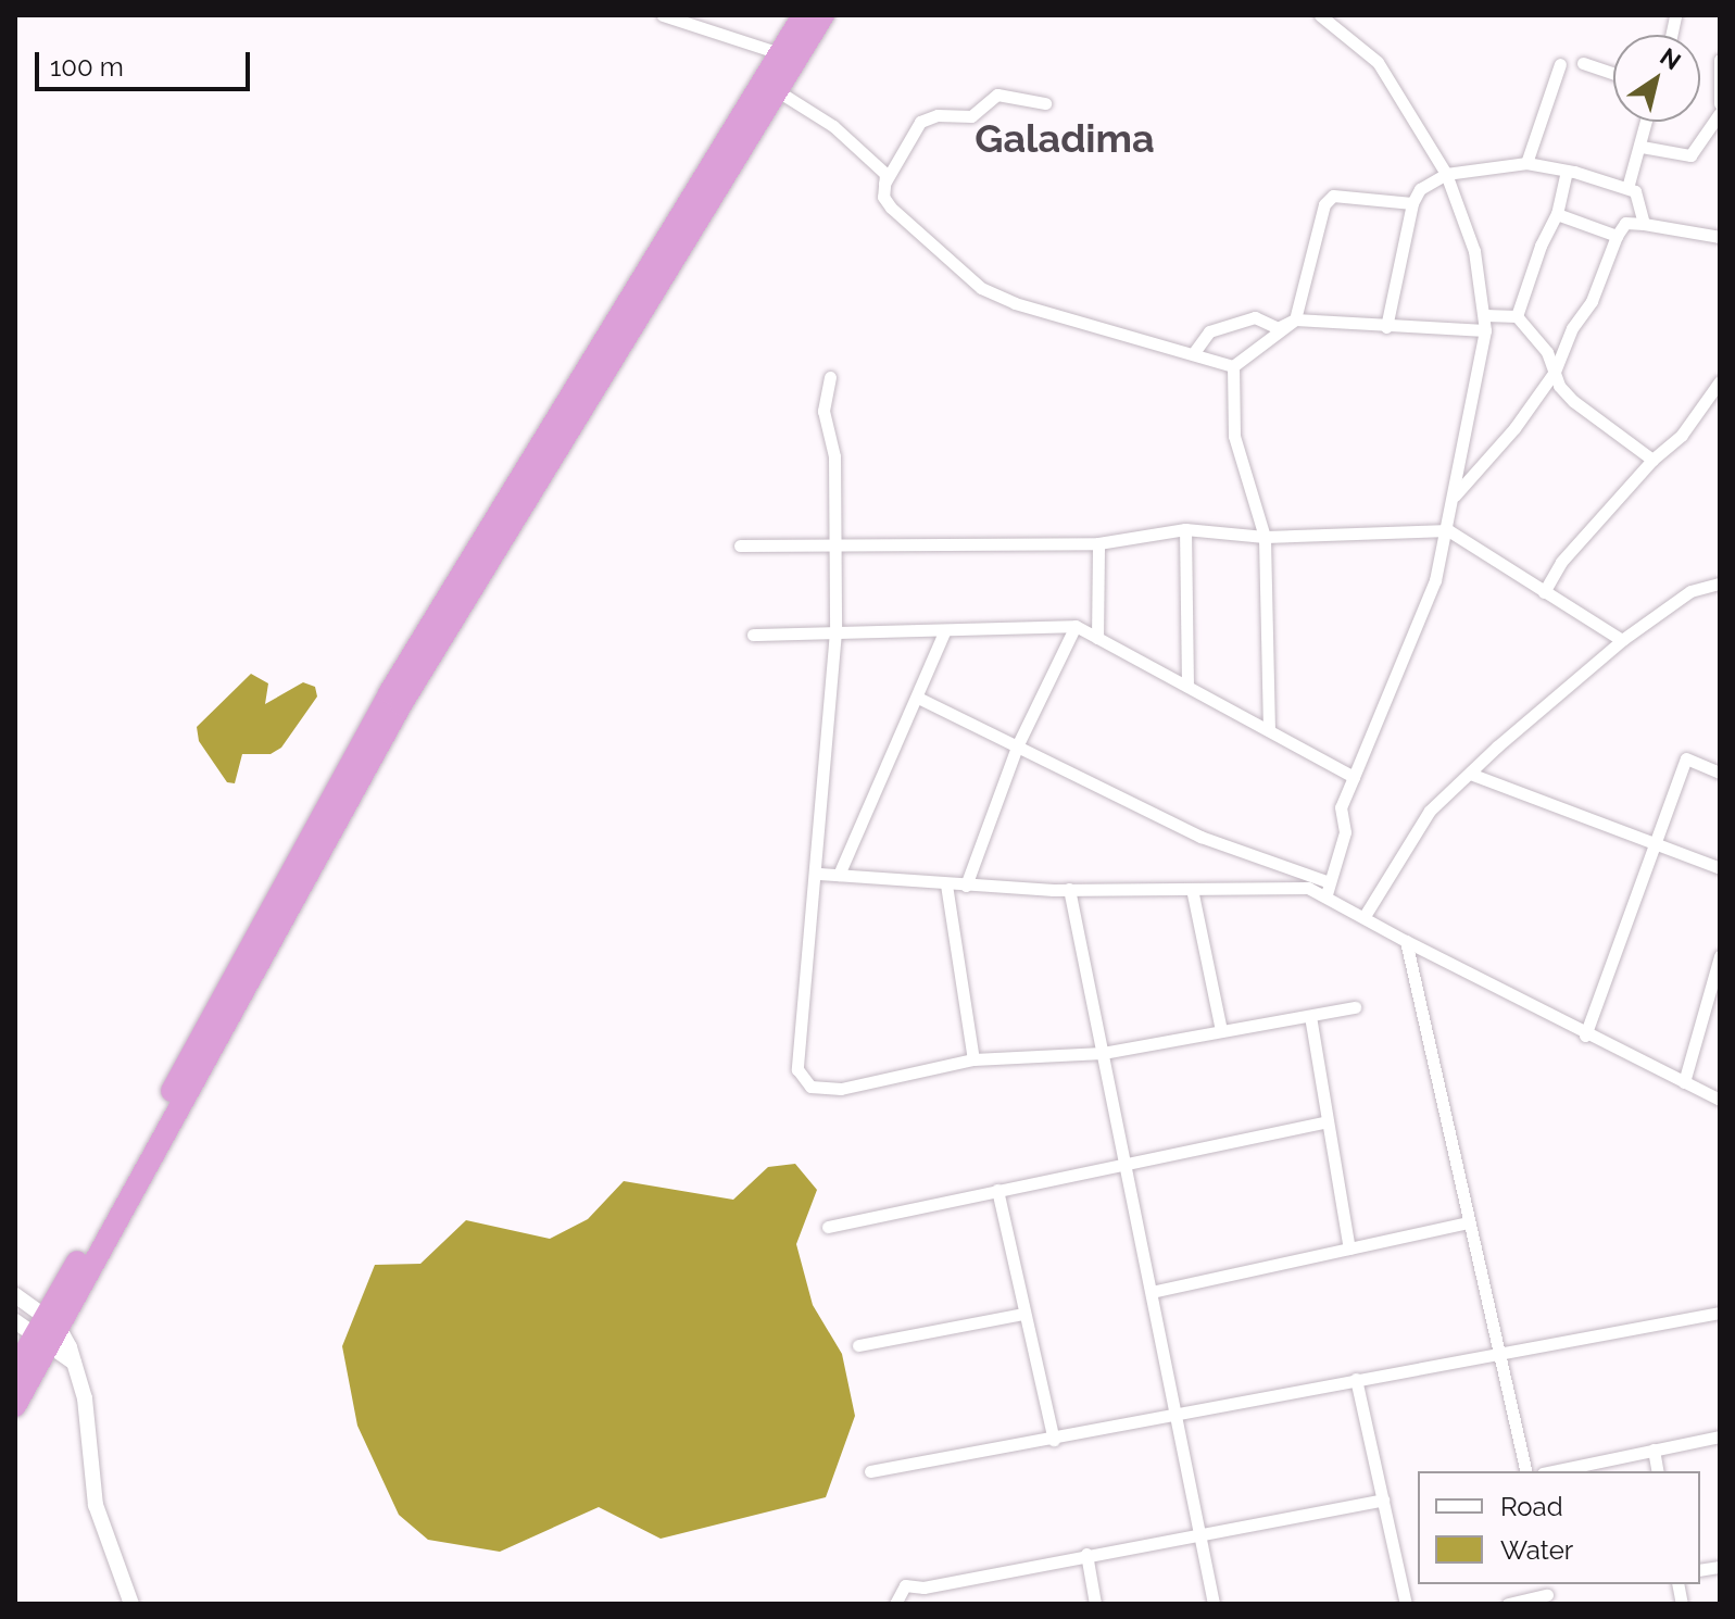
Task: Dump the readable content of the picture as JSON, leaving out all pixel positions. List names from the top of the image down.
{
  "districts": ["Galadima"],
  "legend": ["Road", "Water"],
  "scale_bar": "100 m",
  "north": "top right"
}
